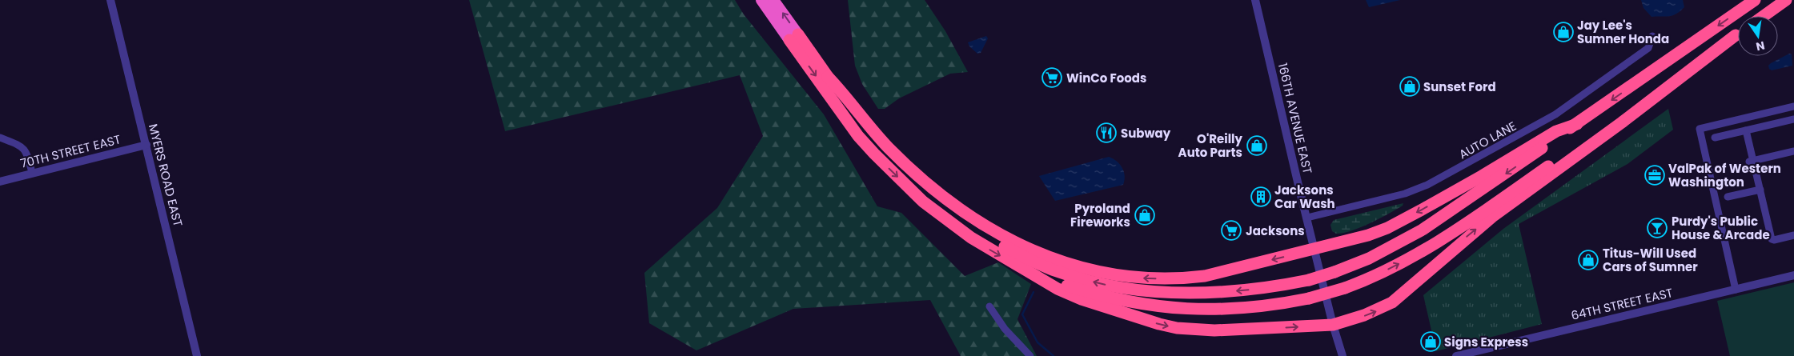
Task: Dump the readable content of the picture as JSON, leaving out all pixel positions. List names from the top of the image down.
{
  "streets": {
    "street": [
      "166TH AVENUE EAST",
      "AUTO LANE",
      "70TH STREET EAST",
      "MYERS ROAD EAST",
      "64TH STREET EAST"
    ]
  },
  "crossings": [
    ["166TH AVENUE EAST", "AUTO LANE"],
    ["70TH STREET EAST", "MYERS ROAD EAST"]
  ],
  "places": {
    "shop": [
      "Jay Lee's Sumner Honda",
      "Sunset Ford",
      "O'Reilly Auto Parts",
      "Pyroland Fireworks",
      "Titus-Will Used Cars of Sumner",
      "Signs Express"
    ],
    "supermarket": ["WinCo Foods", "Jacksons"],
    "restaurant": ["Subway"],
    "office": ["ValPak of Western Washington"],
    "building": ["Jacksons Car Wash"],
    "bar": ["Purdy's Public House & Arcade"]
  },
  "north": "bottom"
}
